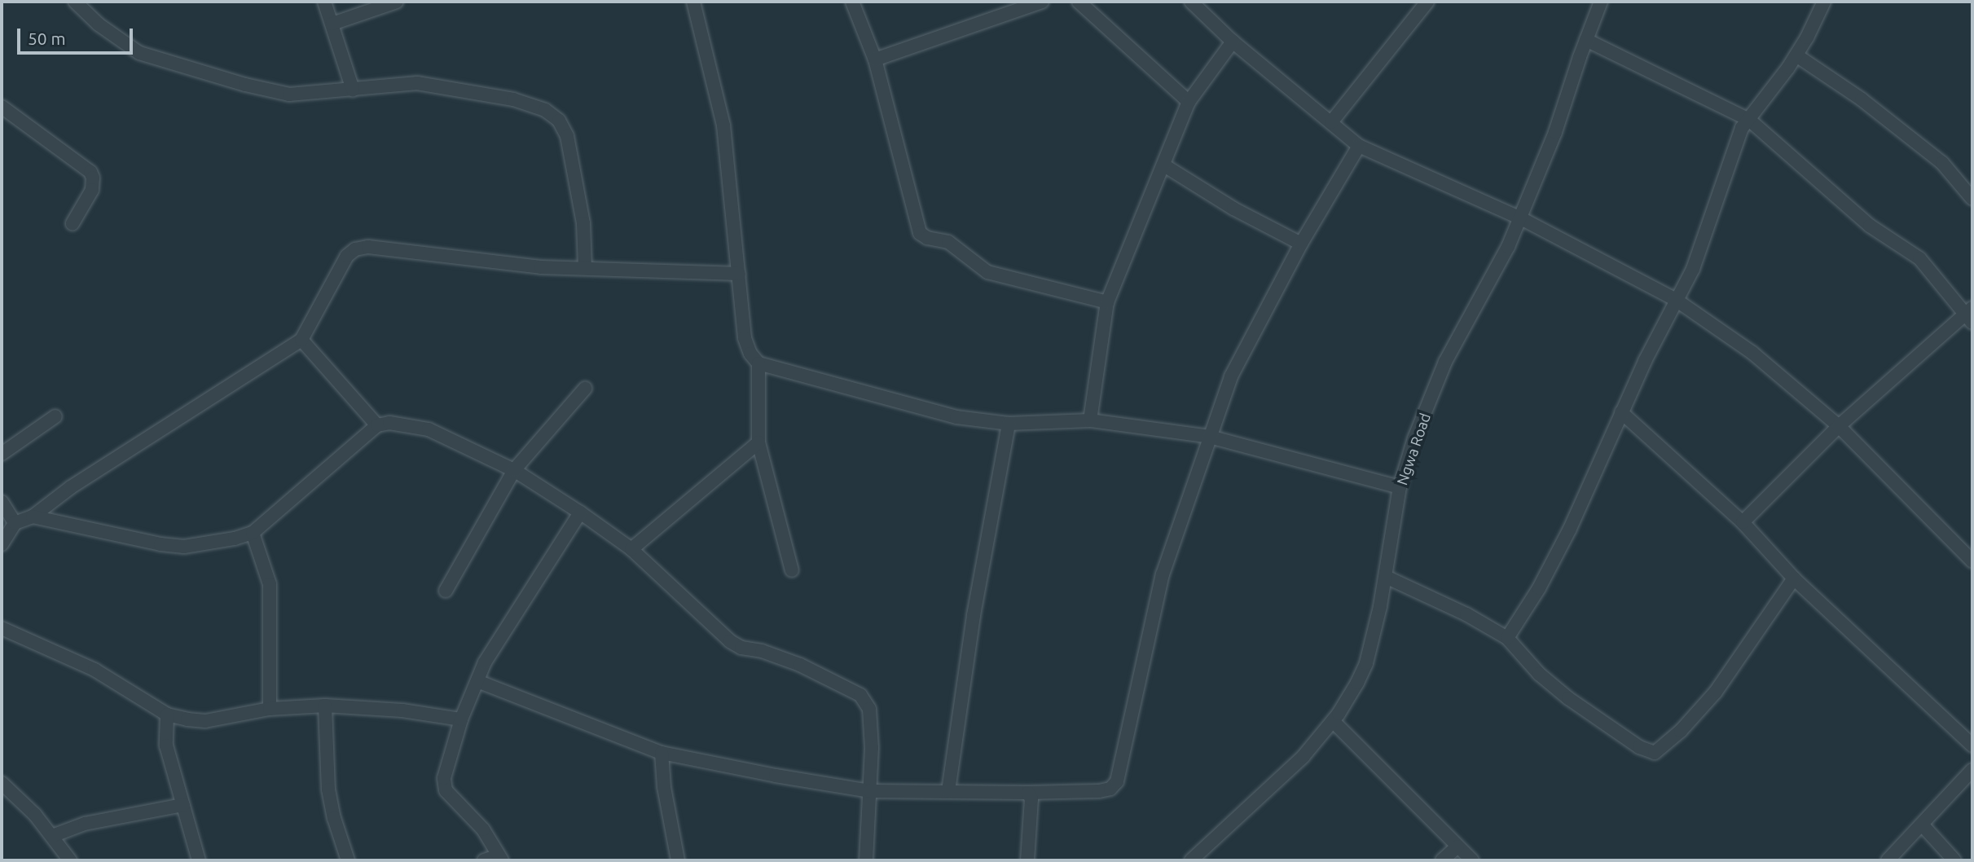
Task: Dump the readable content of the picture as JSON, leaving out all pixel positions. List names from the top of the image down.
{
  "streets": {
    "street": ["Ngwa Road"]
  },
  "scale_bar": "50 m"
}
